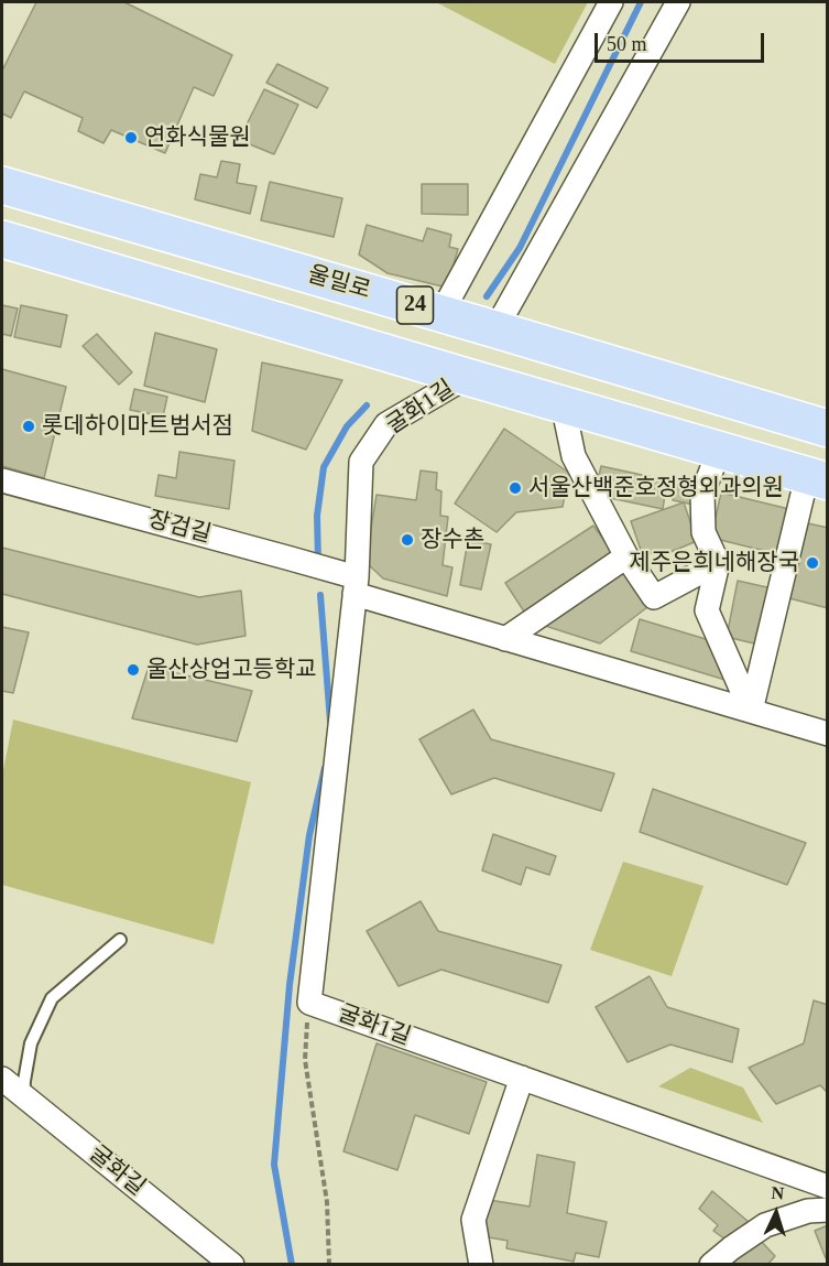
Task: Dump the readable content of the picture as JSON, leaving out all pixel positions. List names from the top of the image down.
{
  "streets": {
    "main road": ["울밀로", "24"],
    "street": ["굴화1길", "장검길", "굴화길"]
  },
  "crossings": [
    ["24", "굴화1길"],
    ["굴화1길", "장검길"]
  ],
  "places": [
    "연화식물원",
    "롯데하이마트범서점",
    "서울산백준호정형외과의원",
    "장수촌",
    "제주은희네해장국",
    "울산상업고등학교"
  ],
  "scale_bar": "50 m",
  "north": "top"
}
